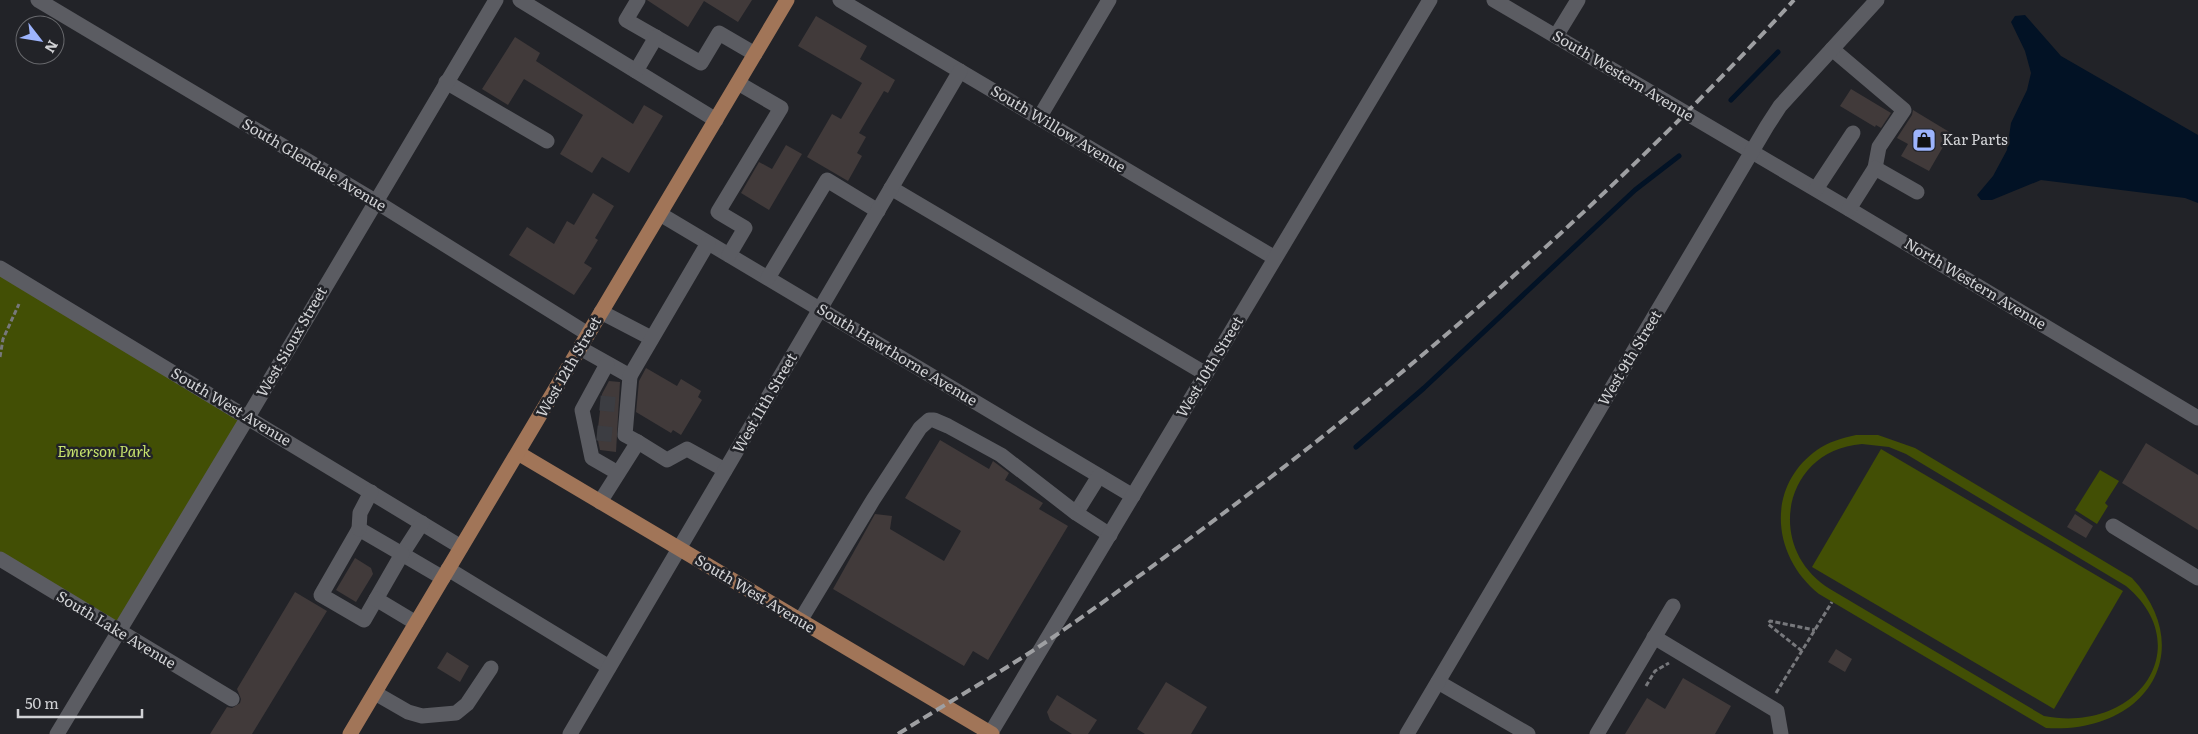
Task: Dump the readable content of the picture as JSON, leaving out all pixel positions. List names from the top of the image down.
{
  "streets": {
    "main road": ["West 12th Street", "South West Avenue"],
    "street": [
      "South Western Avenue",
      "South Willow Avenue",
      "South Glendale Avenue",
      "North Western Avenue",
      "West Sioux Street",
      "South Hawthorne Avenue",
      "West 9th Street",
      "West 10th Street",
      "West 11th Street",
      "South Lake Avenue"
    ]
  },
  "crossings": [
    ["South Western Avenue", "North Western Avenue"],
    ["South Western Avenue", "West 9th Street"],
    ["South Willow Avenue", "West 10th Street"],
    ["South Willow Avenue", "West 11th Street"],
    ["South Glendale Avenue", "West Sioux Street"],
    ["South Glendale Avenue", "West 12th Street"],
    ["North Western Avenue", "West 9th Street"],
    ["West Sioux Street", "South West Avenue"],
    ["West Sioux Street", "South Lake Avenue"],
    ["South Hawthorne Avenue", "West 12th Street"],
    ["South Hawthorne Avenue", "West 10th Street"],
    ["South Hawthorne Avenue", "West 11th Street"],
    ["West 12th Street", "South West Avenue"],
    ["West 10th Street", "South West Avenue"],
    ["West 11th Street", "South West Avenue"]
  ],
  "parks": ["Emerson Park"],
  "places": {
    "shop": ["Kar Parts"]
  },
  "scale_bar": "50 m",
  "north": "bottom right"
}
